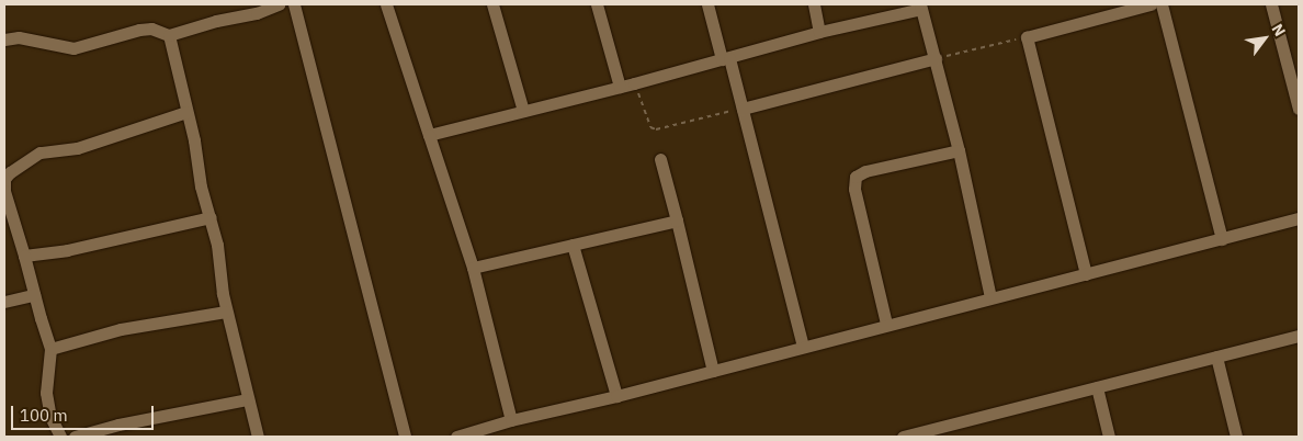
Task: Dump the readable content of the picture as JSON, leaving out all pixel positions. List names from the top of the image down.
{
  "scale_bar": "100 m",
  "north": "top right"
}
